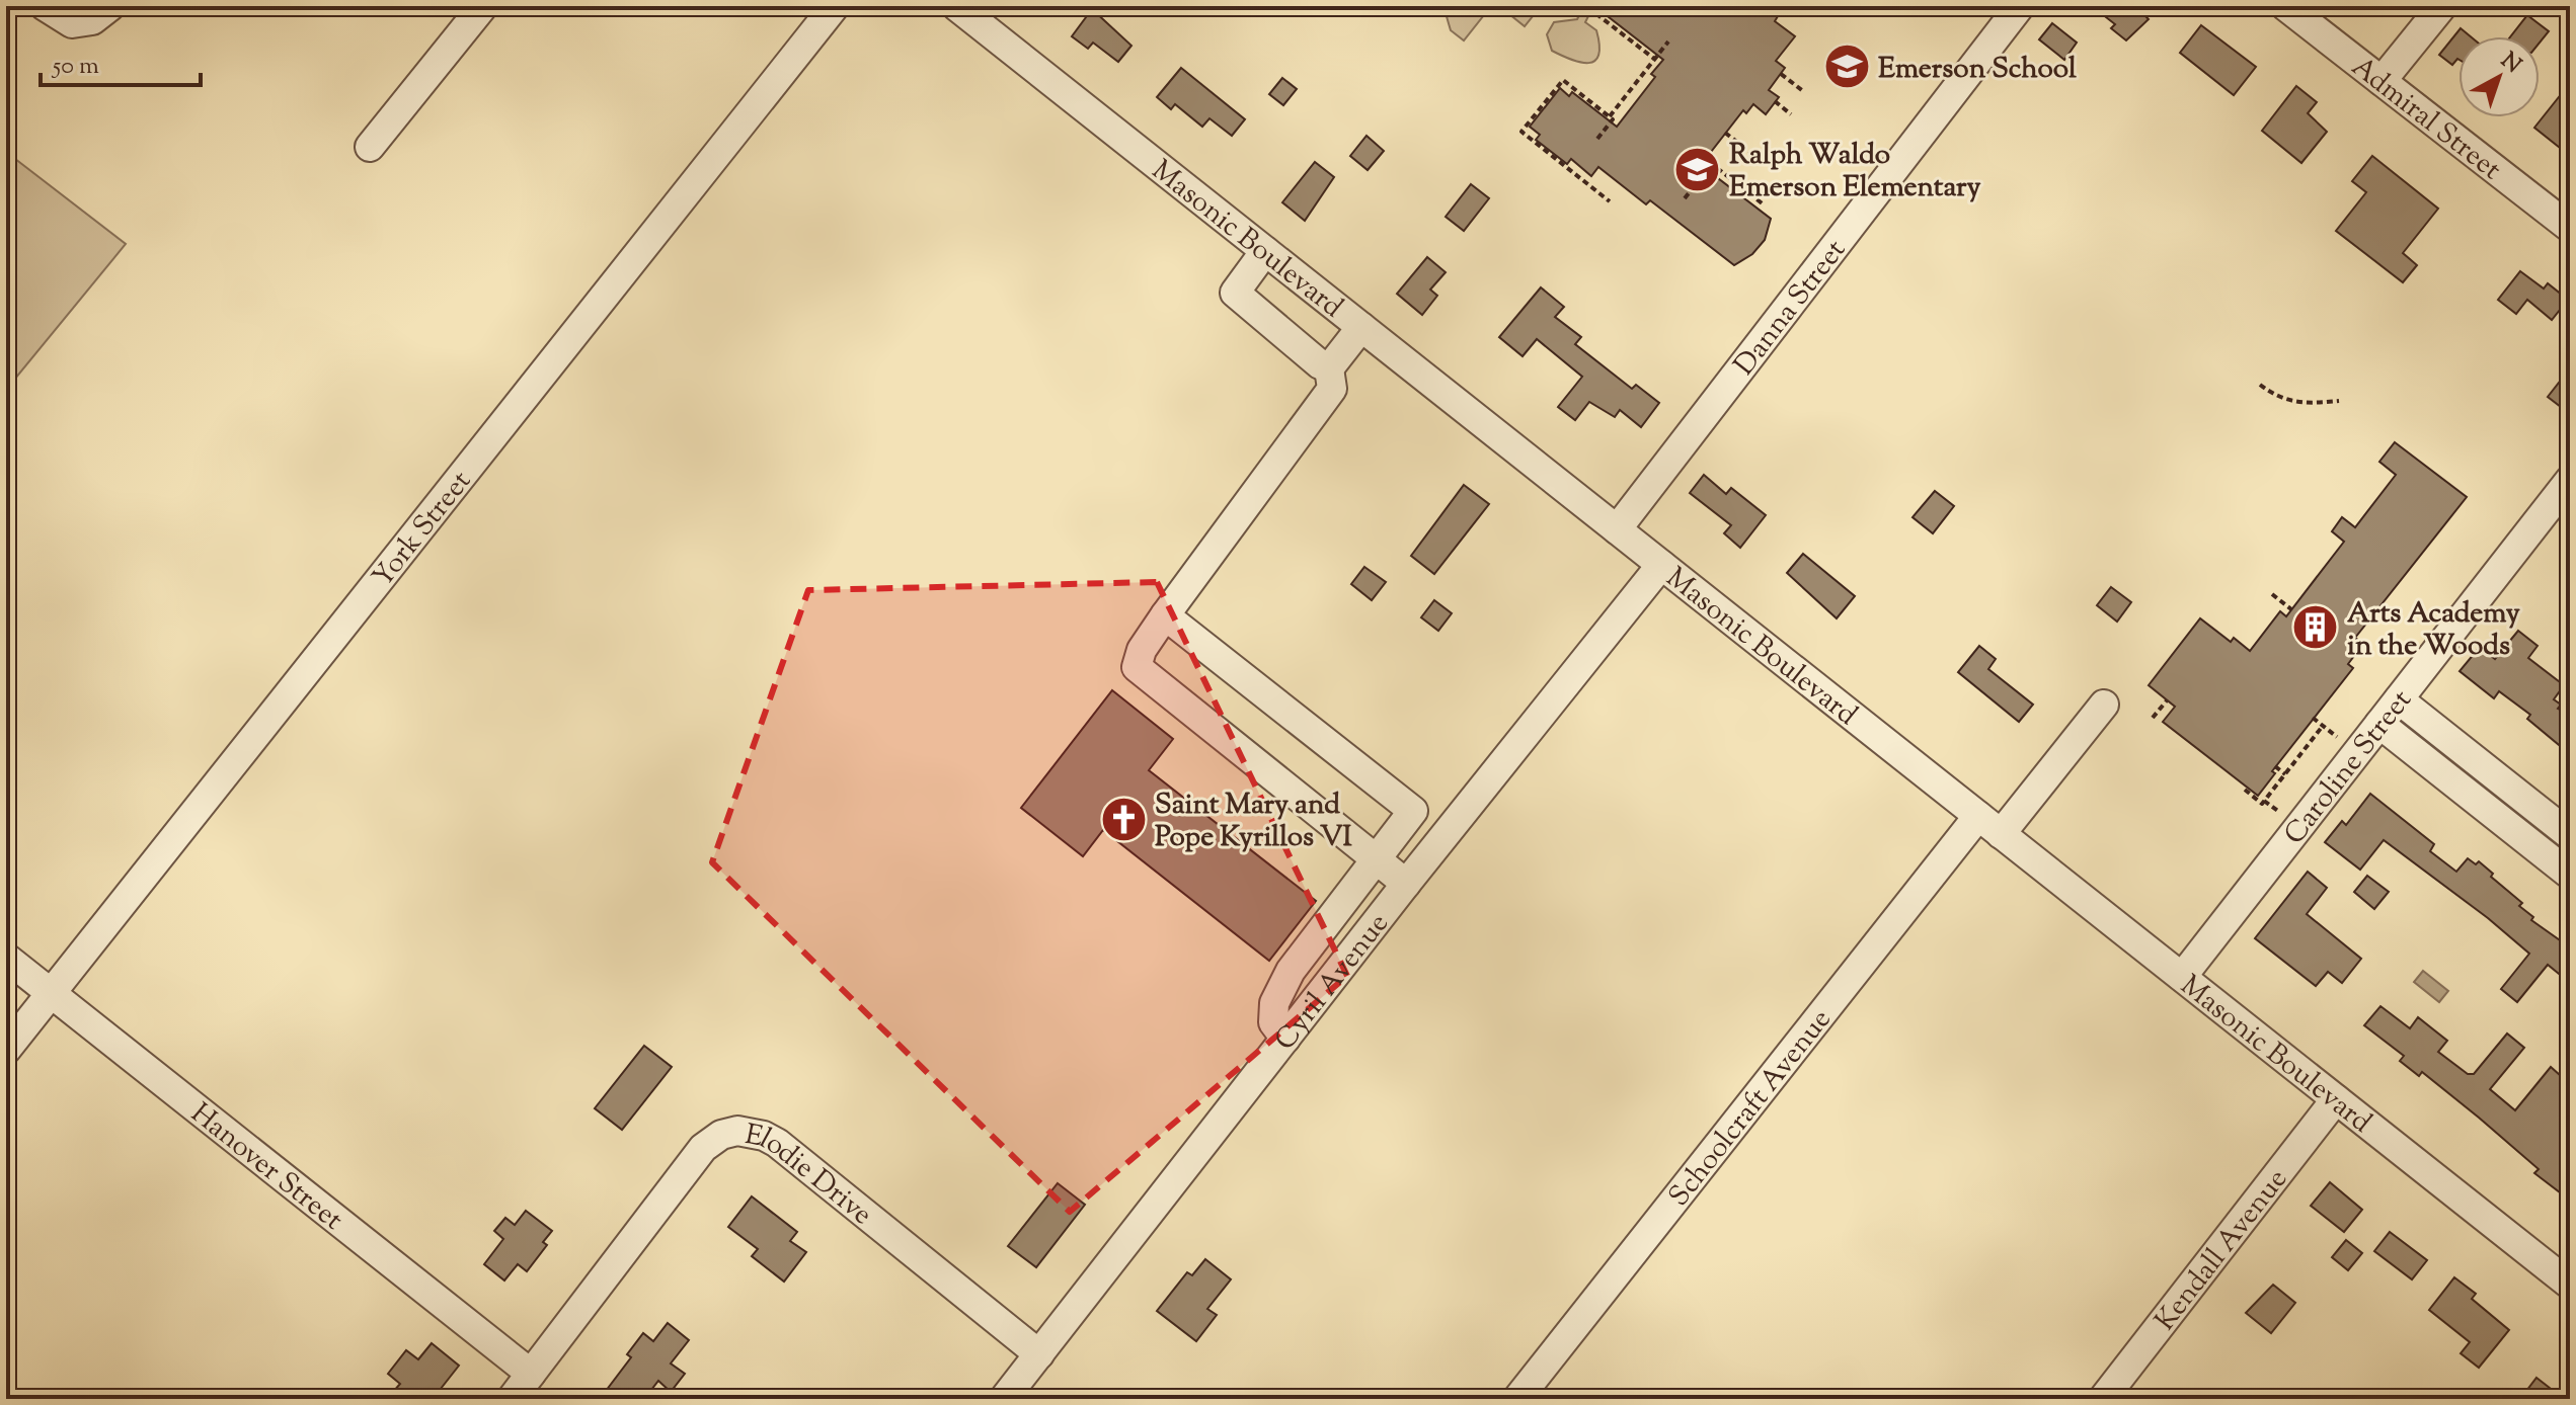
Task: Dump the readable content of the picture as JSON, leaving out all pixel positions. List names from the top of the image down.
{
  "streets": {
    "street": [
      "Admiral Street",
      "Masonic Boulevard",
      "Danna Street",
      "York Street",
      "Caroline Street",
      "Cyril Avenue",
      "Schoolcraft Avenue",
      "Hanover Street",
      "Elodie Drive",
      "Kendall Avenue"
    ]
  },
  "crossings": [
    ["Masonic Boulevard", "Danna Street"],
    ["Masonic Boulevard", "Caroline Street"],
    ["Masonic Boulevard", "Cyril Avenue"],
    ["Masonic Boulevard", "Schoolcraft Avenue"],
    ["Masonic Boulevard", "Kendall Avenue"],
    ["York Street", "Hanover Street"],
    ["Cyril Avenue", "Elodie Drive"],
    ["Hanover Street", "Elodie Drive"]
  ],
  "places": {
    "school or university": ["Emerson School", "Ralph Waldo Emerson Elementary"],
    "building": ["Arts Academy in the Woods"],
    "church": ["Saint Mary and Pope Kyrillos VI"]
  },
  "scale_bar": "50 m",
  "north": "top right"
}
